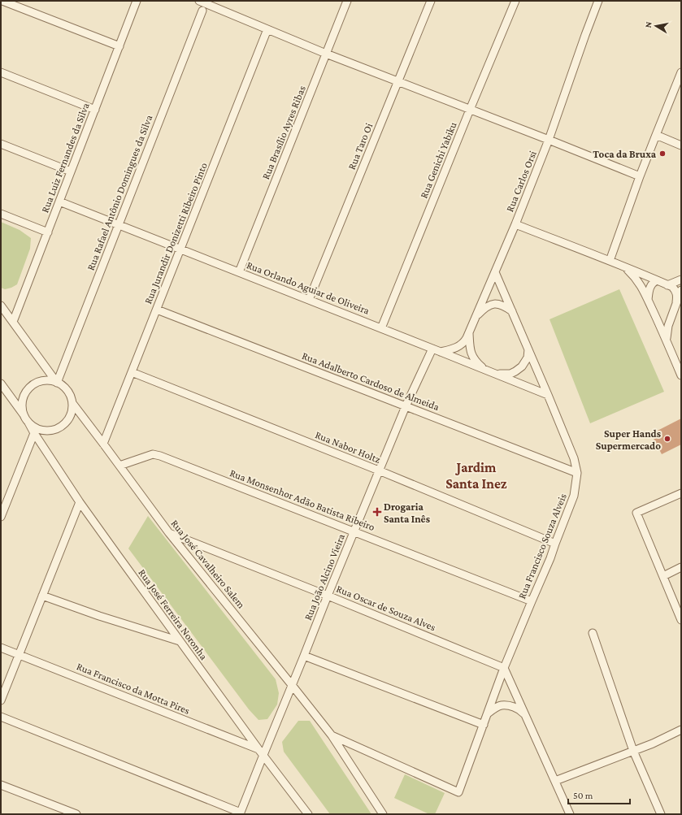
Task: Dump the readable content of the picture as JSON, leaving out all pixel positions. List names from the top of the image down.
{
  "streets": {
    "street": [
      "Rua Brasílio Ayres Ribas",
      "Rua Taro Oi",
      "Rua Luiz Fernandes da Silva",
      "Rua Genichi Yabiku",
      "Rua Carlos Orsi",
      "Rua Rafael Antônio Domingues da Silva",
      "Rua Jurandir Donizetti Ribeiro Pinto",
      "Rua Orlando Aguiar de Oliveira",
      "Rua Adalberto Cardoso de Almeida",
      "Rua Nabor Holtz",
      "Rua Monsenhor Adão Batista Ribeiro",
      "Rua Francisco Souza Alveis",
      "Rua José Cavalheiro Salem",
      "Rua João Alcino Vieira",
      "Rua Oscar de Souza Alves",
      "Rua José Ferreira Noronha",
      "Rua Francisco da Motta Pires"
    ]
  },
  "crossings": [
    ["Rua Brasílio Ayres Ribas", "Rua Orlando Aguiar de Oliveira"],
    ["Rua Taro Oi", "Rua Orlando Aguiar de Oliveira"],
    ["Rua Luiz Fernandes da Silva", "Rua Orlando Aguiar de Oliveira"],
    ["Rua Genichi Yabiku", "Rua Orlando Aguiar de Oliveira"],
    ["Rua Carlos Orsi", "Rua Orlando Aguiar de Oliveira"],
    ["Rua Carlos Orsi", "Rua Francisco Souza Alveis"],
    ["Rua Rafael Antônio Domingues da Silva", "Rua Orlando Aguiar de Oliveira"],
    ["Rua Rafael Antônio Domingues da Silva", "Rua José Cavalheiro Salem"],
    ["Rua Rafael Antônio Domingues da Silva", "Rua José Ferreira Noronha"],
    ["Rua Jurandir Donizetti Ribeiro Pinto", "Rua Orlando Aguiar de Oliveira"],
    ["Rua Jurandir Donizetti Ribeiro Pinto", "Rua Adalberto Cardoso de Almeida"],
    ["Rua Jurandir Donizetti Ribeiro Pinto", "Rua Nabor Holtz"],
    ["Rua Jurandir Donizetti Ribeiro Pinto", "Rua José Cavalheiro Salem"],
    ["Rua Orlando Aguiar de Oliveira", "Rua Francisco Souza Alveis"],
    ["Rua Orlando Aguiar de Oliveira", "Rua João Alcino Vieira"],
    ["Rua Adalberto Cardoso de Almeida", "Rua Francisco Souza Alveis"],
    ["Rua Adalberto Cardoso de Almeida", "Rua João Alcino Vieira"],
    ["Rua Nabor Holtz", "Rua Francisco Souza Alveis"],
    ["Rua Nabor Holtz", "Rua João Alcino Vieira"],
    ["Rua Monsenhor Adão Batista Ribeiro", "Rua Francisco Souza Alveis"],
    ["Rua Monsenhor Adão Batista Ribeiro", "Rua José Cavalheiro Salem"],
    ["Rua Monsenhor Adão Batista Ribeiro", "Rua João Alcino Vieira"],
    ["Rua Francisco Souza Alveis", "Rua José Cavalheiro Salem"],
    ["Rua Francisco Souza Alveis", "Rua Oscar de Souza Alves"],
    ["Rua José Cavalheiro Salem", "Rua João Alcino Vieira"],
    ["Rua José Cavalheiro Salem", "Rua Oscar de Souza Alves"],
    ["Rua José Cavalheiro Salem", "Rua José Ferreira Noronha"],
    ["Rua João Alcino Vieira", "Rua Oscar de Souza Alves"],
    ["Rua João Alcino Vieira", "Rua José Ferreira Noronha"],
    ["Rua João Alcino Vieira", "Rua Francisco da Motta Pires"],
    ["Rua José Ferreira Noronha", "Rua Francisco da Motta Pires"]
  ],
  "districts": ["Jardim Santa Inez"],
  "places": {
    "other": ["Toca da Bruxa", "Super Hands Supermercado"],
    "health": ["Drogaria Santa Inês"]
  },
  "scale_bar": "50 m",
  "north": "left"
}
